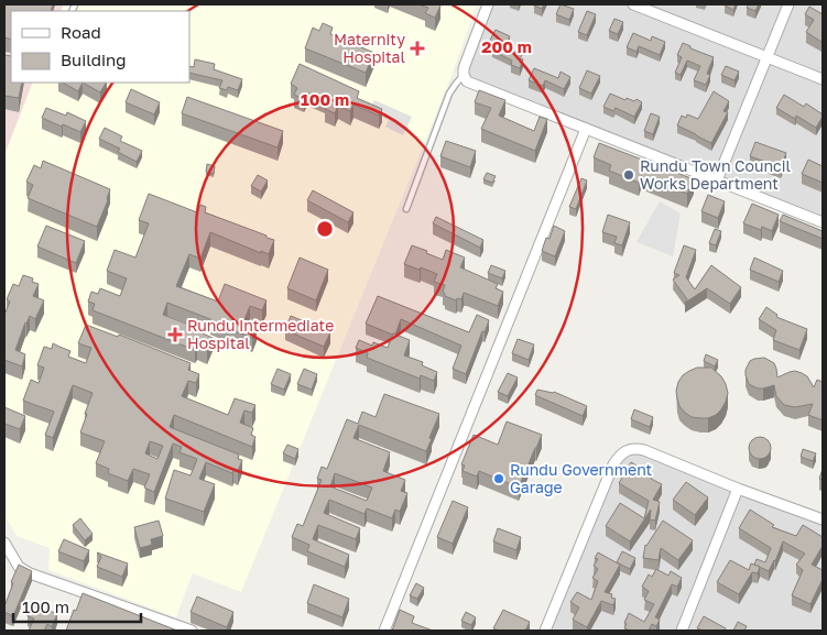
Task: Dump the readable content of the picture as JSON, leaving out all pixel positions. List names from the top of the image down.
{
  "places": {
    "health": ["Maternity Hospital", "Rundu Intermediate Hospital"],
    "other": ["Rundu Town Council Works Department", "Rundu Government Garage"]
  },
  "legend": ["Road", "Building"],
  "scale_bar": "100 m",
  "rings": ["200 m", "100 m"]
}
